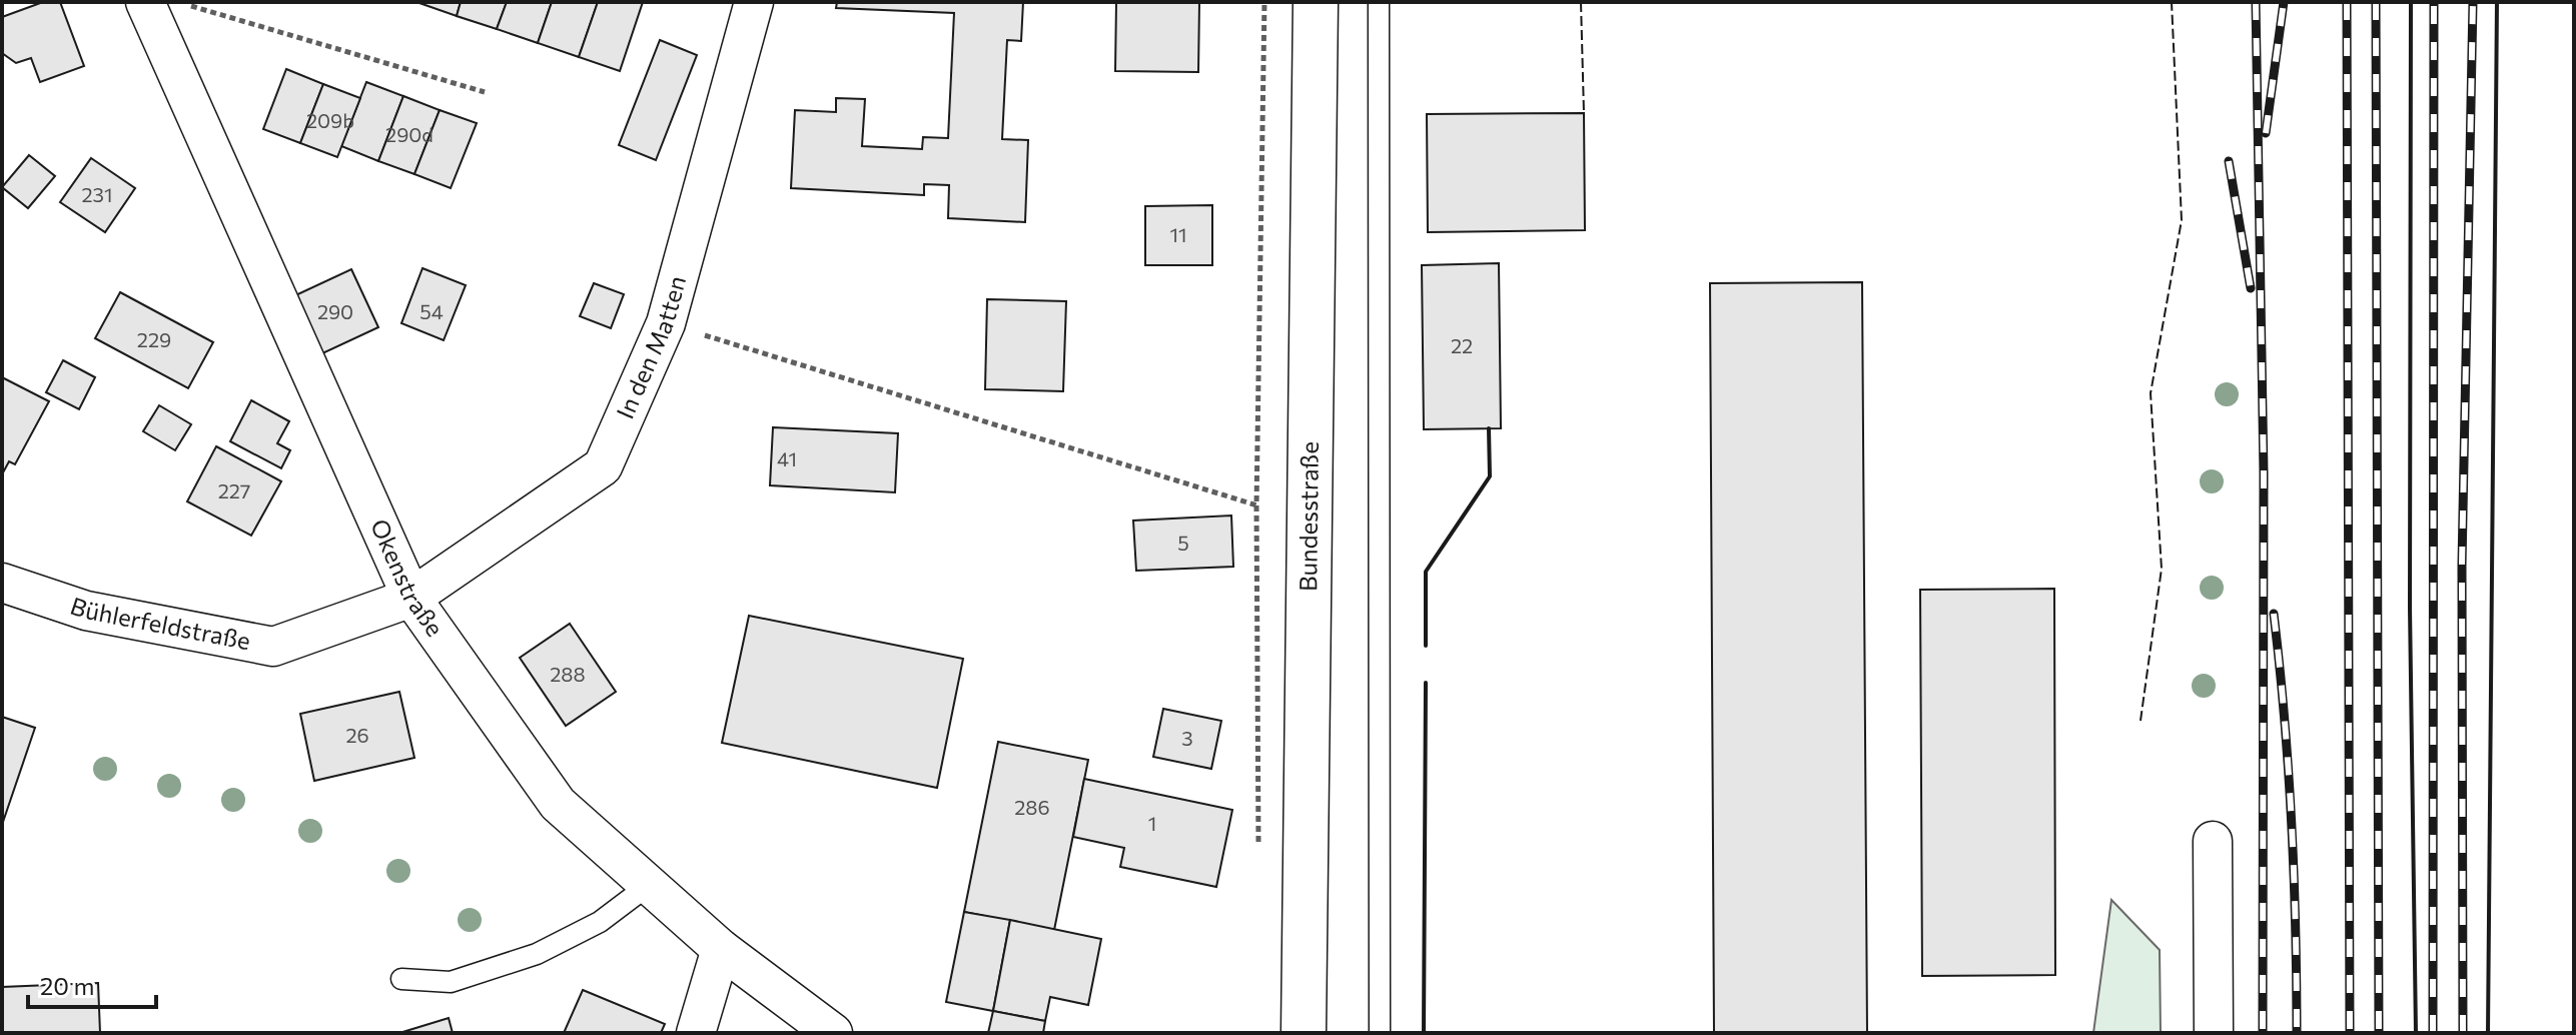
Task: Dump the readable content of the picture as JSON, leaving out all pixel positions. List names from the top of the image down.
{
  "streets": {
    "main road": ["Bundesstraße"],
    "street": ["In den Matten", "Okenstraße", "Bühlerfeldstraße"]
  },
  "crossings": [
    ["In den Matten", "Okenstraße"],
    ["In den Matten", "Bühlerfeldstraße"],
    ["Okenstraße", "Bühlerfeldstraße"]
  ],
  "house_numbers": [
    "209b",
    "290d",
    "231",
    "11",
    "290",
    "54",
    "229",
    "22",
    "41",
    "227",
    "5",
    "288",
    "26",
    "3",
    "286",
    "1"
  ],
  "scale_bar": "20 m"
}
